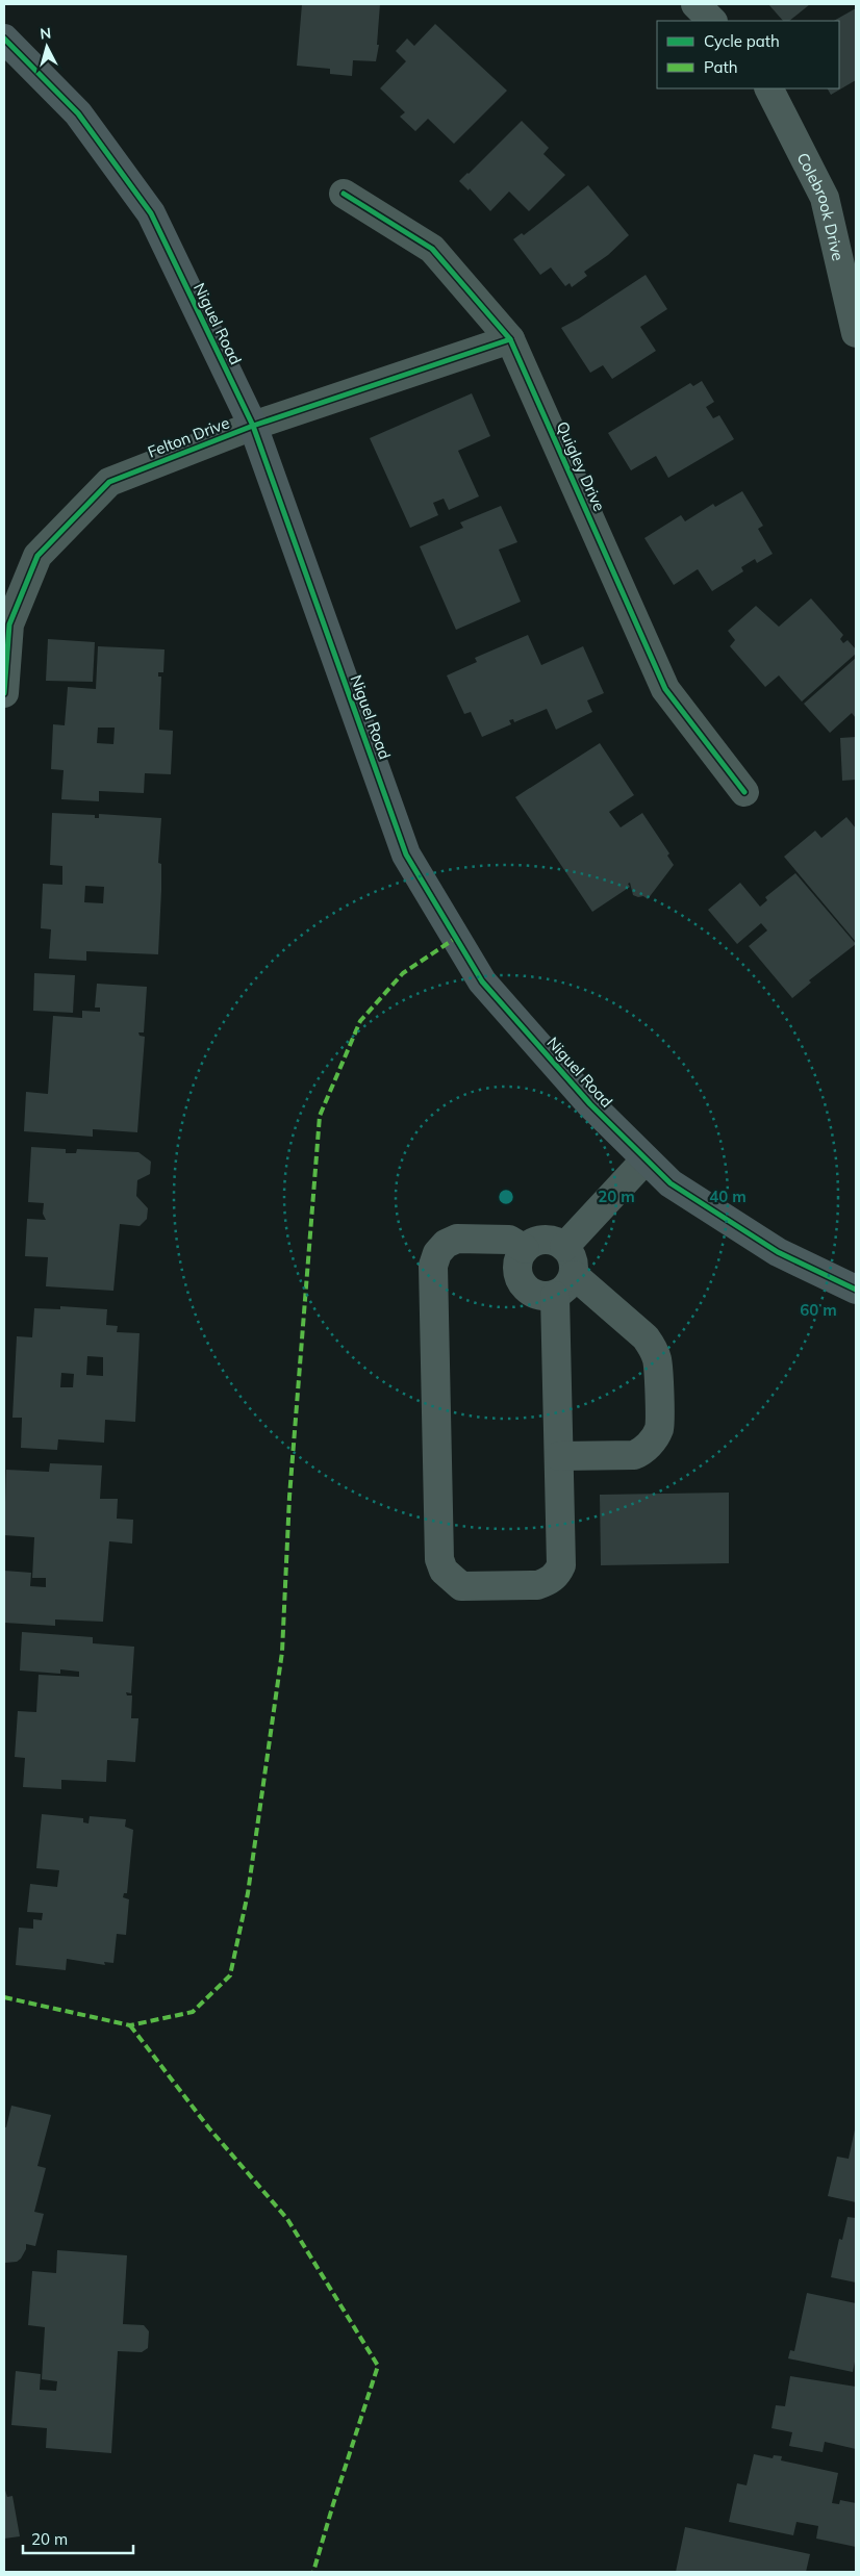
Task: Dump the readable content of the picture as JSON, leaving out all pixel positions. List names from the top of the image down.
{
  "streets": {
    "main road": ["Niguel Road"],
    "street": ["Colebrook Drive", "Felton Drive", "Quigley Drive"]
  },
  "crossings": [
    ["Niguel Road", "Felton Drive"],
    ["Felton Drive", "Quigley Drive"]
  ],
  "legend": ["Cycle path", "Path"],
  "scale_bar": "20 m",
  "north": "top",
  "rings": ["20 m", "40 m", "60 m"]
}
